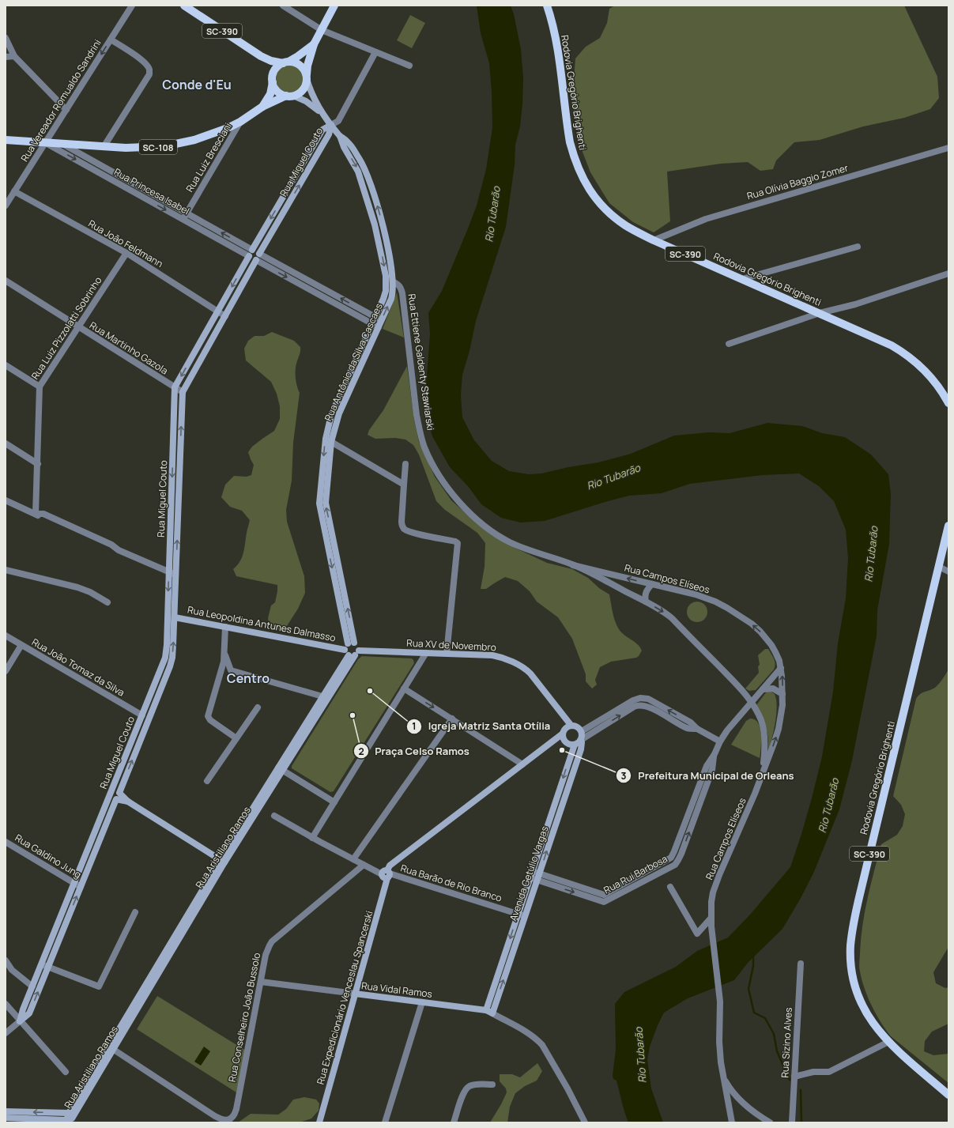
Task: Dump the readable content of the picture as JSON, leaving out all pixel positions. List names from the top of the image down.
{
  "streets": {
    "main road": ["SC-390", "Rodovia Gregório Brighenti", "SC-108"],
    "street": [
      "Rua Vereador Romualdo Sandrini",
      "Rua Luiz Bresciani",
      "Rua Miguel Couto",
      "Rua Olívia Baggio Zomer",
      "Rua Princesa Isabel",
      "Rua João Feldmann",
      "Rua Luiz Pizzolatti Sobrinho",
      "Rua Martinho Gazola",
      "Rua Antônio da Silva Cascaes",
      "Rua Ettiene Galdenty Stawiarski",
      "Rua Campos Elíseos",
      "Rua Leopoldina Antunes Dalmasso",
      "Rua XV de Novembro",
      "Rua João Tomaz da Silva",
      "Rua Aristiliano Ramos",
      "Rua Galdino Jung",
      "Avenida Getúlio Vargas",
      "Rua Rui Barbosa",
      "Rua Barão de Rio Branco",
      "Rua Vidal Ramos",
      "Rua Expedicionário Venceslau Spancerski",
      "Rua Conselheiro João Bussolo",
      "Rua Sizino Alves"
    ]
  },
  "crossings": [
    ["SC-390", "SC-108"],
    ["SC-390", "Rua Antônio da Silva Cascaes"],
    ["Rodovia Gregório Brighenti", "Rua Olívia Baggio Zomer"],
    ["Rua Vereador Romualdo Sandrini", "SC-108"],
    ["Rua Vereador Romualdo Sandrini", "Rua Princesa Isabel"],
    ["Rua Vereador Romualdo Sandrini", "Rua João Feldmann"],
    ["SC-108", "Rua Luiz Bresciani"],
    ["SC-108", "Rua Princesa Isabel"],
    ["SC-108", "Rua Antônio da Silva Cascaes"],
    ["Rua Luiz Bresciani", "Rua Princesa Isabel"],
    ["Rua Miguel Couto", "Rua Princesa Isabel"],
    ["Rua Miguel Couto", "Rua João Feldmann"],
    ["Rua Miguel Couto", "Rua Martinho Gazola"],
    ["Rua Miguel Couto", "Rua Antônio da Silva Cascaes"],
    ["Rua Miguel Couto", "Rua Leopoldina Antunes Dalmasso"],
    ["Rua Miguel Couto", "Rua João Tomaz da Silva"],
    ["Rua Miguel Couto", "Rua Galdino Jung"],
    ["Rua João Feldmann", "Rua Luiz Pizzolatti Sobrinho"],
    ["Rua Luiz Pizzolatti Sobrinho", "Rua Martinho Gazola"],
    ["Rua Antônio da Silva Cascaes", "Rua Ettiene Galdenty Stawiarski"],
    ["Rua Antônio da Silva Cascaes", "Rua Leopoldina Antunes Dalmasso"],
    ["Rua Antônio da Silva Cascaes", "Rua XV de Novembro"],
    ["Rua Antônio da Silva Cascaes", "Rua Aristiliano Ramos"],
    ["Rua Ettiene Galdenty Stawiarski", "Rua Campos Elíseos"],
    ["Rua Ettiene Galdenty Stawiarski", "Rua Rui Barbosa"],
    ["Rua Campos Elíseos", "Rua Rui Barbosa"],
    ["Rua Leopoldina Antunes Dalmasso", "Rua XV de Novembro"],
    ["Rua Leopoldina Antunes Dalmasso", "Rua Aristiliano Ramos"],
    ["Rua XV de Novembro", "Rua Aristiliano Ramos"],
    ["Rua XV de Novembro", "Avenida Getúlio Vargas"],
    ["Rua XV de Novembro", "Rua Expedicionário Venceslau Spancerski"],
    ["Rua Aristiliano Ramos", "Rua Conselheiro João Bussolo"],
    ["Avenida Getúlio Vargas", "Rua Rui Barbosa"],
    ["Avenida Getúlio Vargas", "Rua Barão de Rio Branco"],
    ["Avenida Getúlio Vargas", "Rua Vidal Ramos"],
    ["Avenida Getúlio Vargas", "Rua Expedicionário Venceslau Spancerski"],
    ["Rua Barão de Rio Branco", "Rua Expedicionário Venceslau Spancerski"],
    ["Rua Barão de Rio Branco", "Rua Conselheiro João Bussolo"],
    ["Rua Vidal Ramos", "Rua Expedicionário Venceslau Spancerski"],
    ["Rua Vidal Ramos", "Rua Conselheiro João Bussolo"]
  ],
  "one_way": ["Rua Vereador Romualdo Sandrini", "Rua Campos Elíseos"],
  "districts": ["Conde d'Eu", "Centro"],
  "water": ["Rio Tubarão"],
  "places": ["Igreja Matriz Santa Otília", "Praça Celso Ramos", "Prefeitura Municipal de Orleans"]
}
